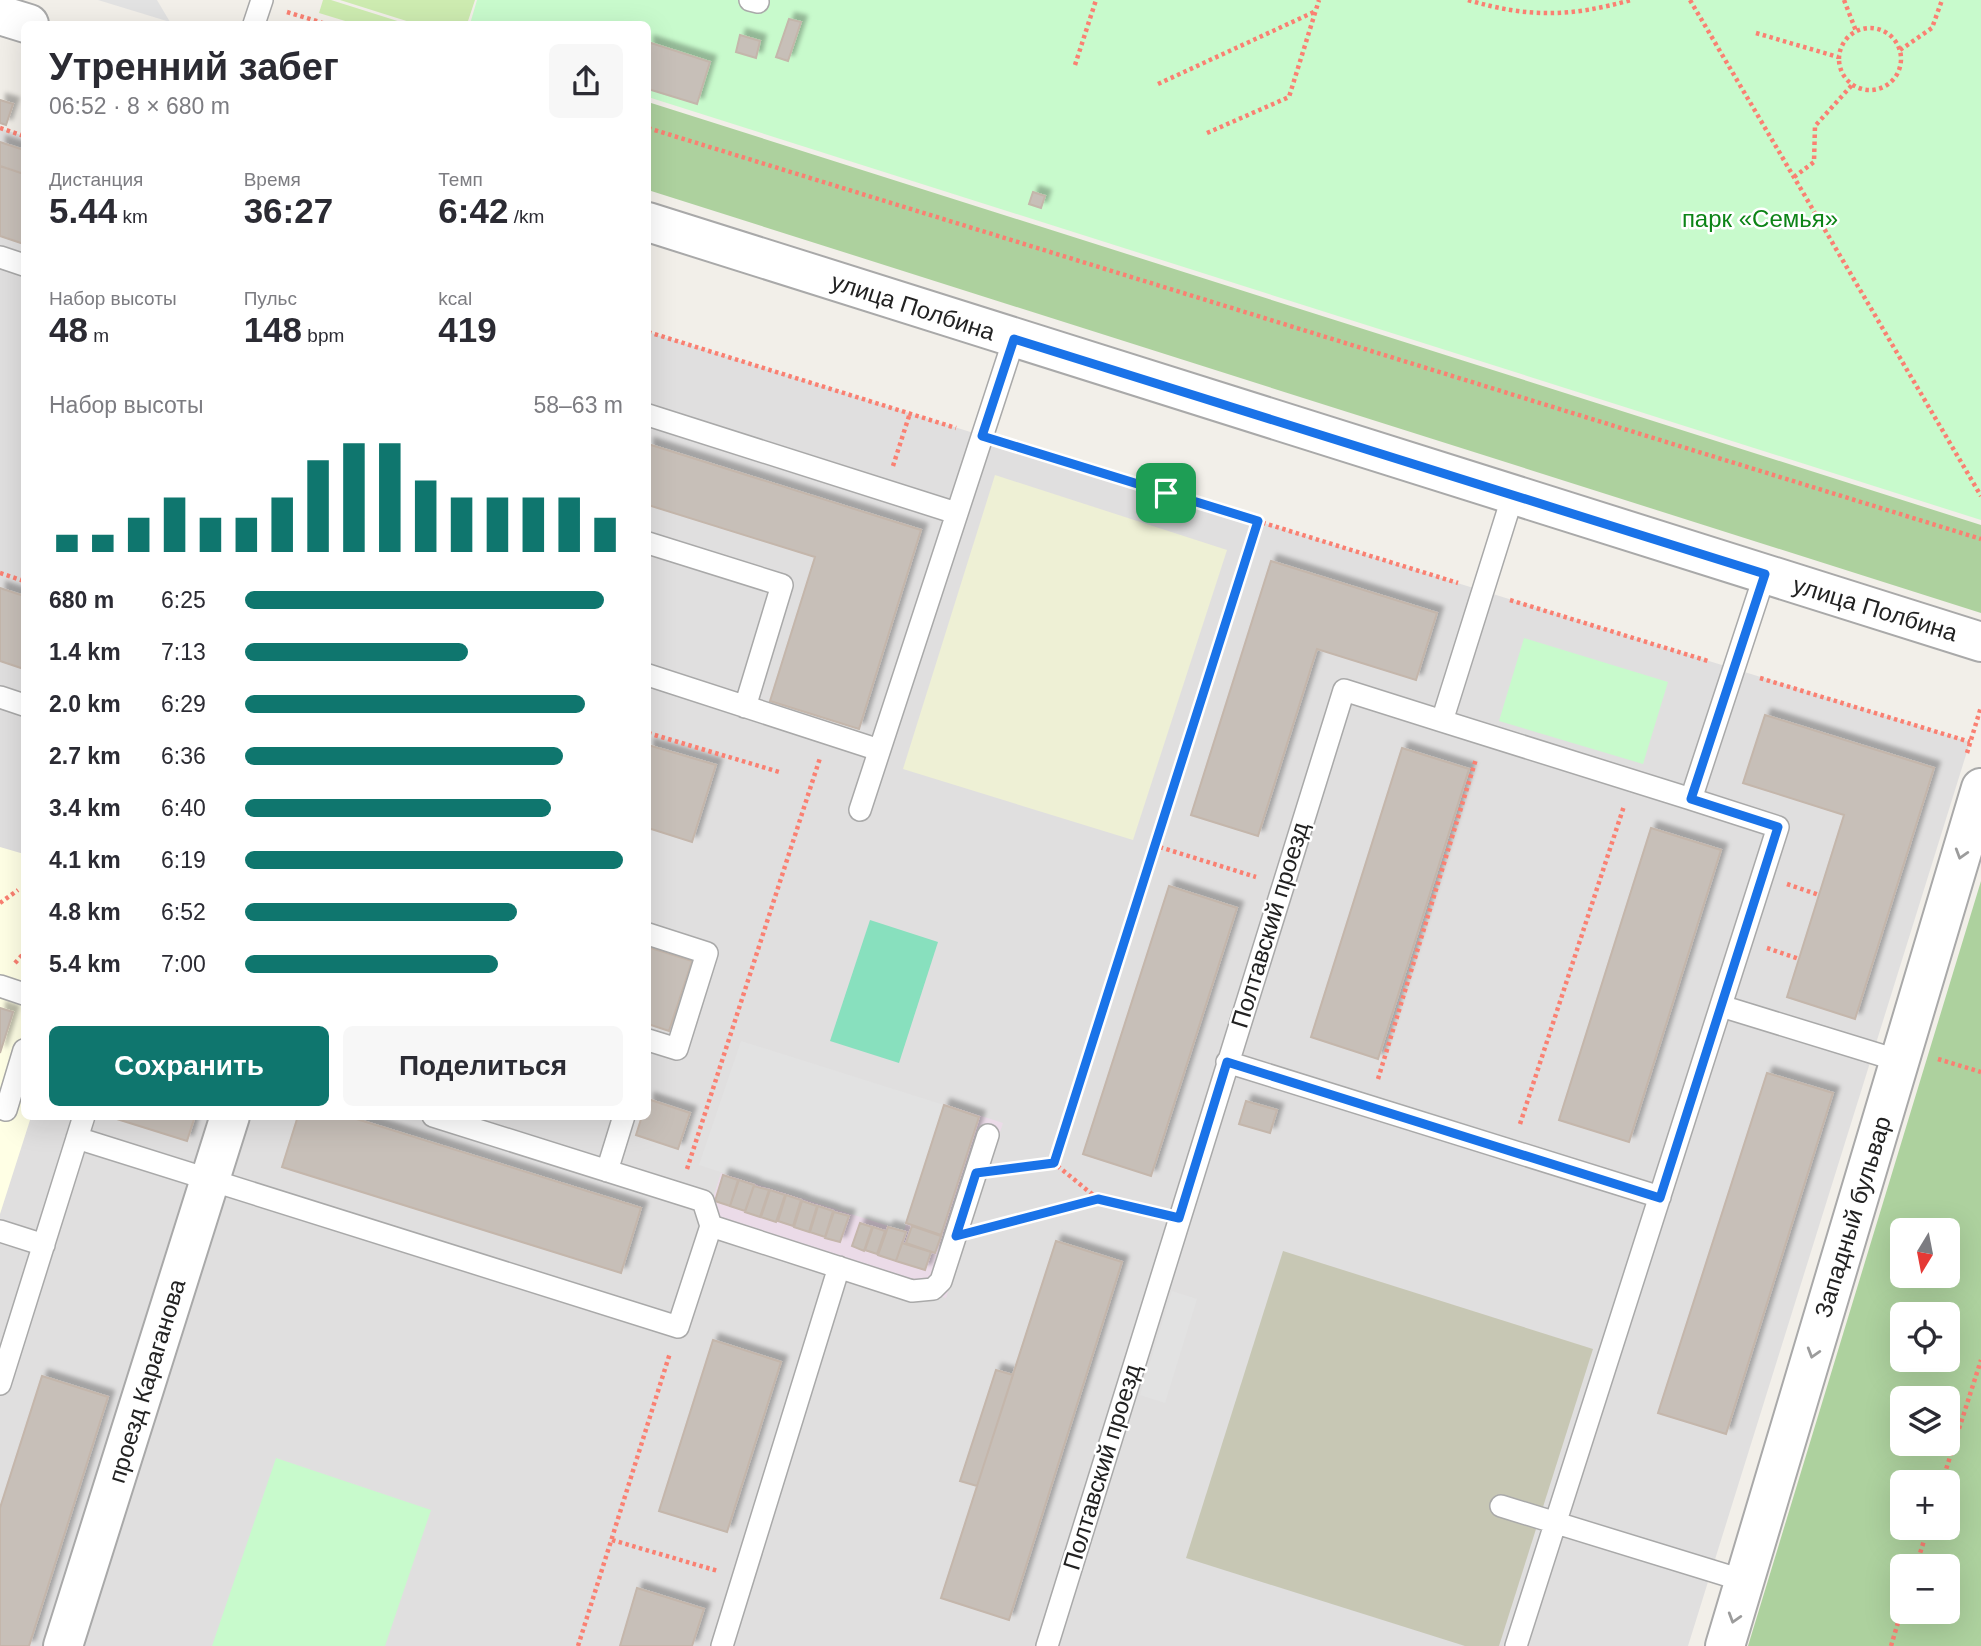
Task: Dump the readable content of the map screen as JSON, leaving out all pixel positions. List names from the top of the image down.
{
  "streets": {
    "street": ["улица Полбина", "Западный бульвар", "проезд Караганова"],
    "lane": ["Полтавский проезд"]
  },
  "one_way": ["Западный бульвар"],
  "parks": ["парк «Семья»"],
  "north": "bottom",
  "page": {
    "heading": ["Утренний забег", "06:52 · 8 × 680 m"],
    "stats": [
      ["Дистанция", "5.44 km"],
      ["Время", "36:27"],
      ["Темп", "6:42 /km"],
      ["Набор высоты", "48 m"],
      ["Пульс", "148 bpm"],
      ["kcal", "419"]
    ],
    "chart": ["Набор высоты", "58–63 m"],
    "list": [
      {
        "name": "680 m",
        "note": "6:25"
      },
      {
        "name": "1.4 km",
        "note": "7:13"
      },
      {
        "name": "2.0 km",
        "note": "6:29"
      },
      {
        "name": "2.7 km",
        "note": "6:36"
      },
      {
        "name": "3.4 km",
        "note": "6:40"
      },
      {
        "name": "4.1 km",
        "note": "6:19"
      },
      {
        "name": "4.8 km",
        "note": "6:52"
      },
      {
        "name": "5.4 km",
        "note": "7:00"
      }
    ],
    "buttons": ["Сохранить", "Поделиться"],
    "map_buttons": ["+", "−"]
  }
}
